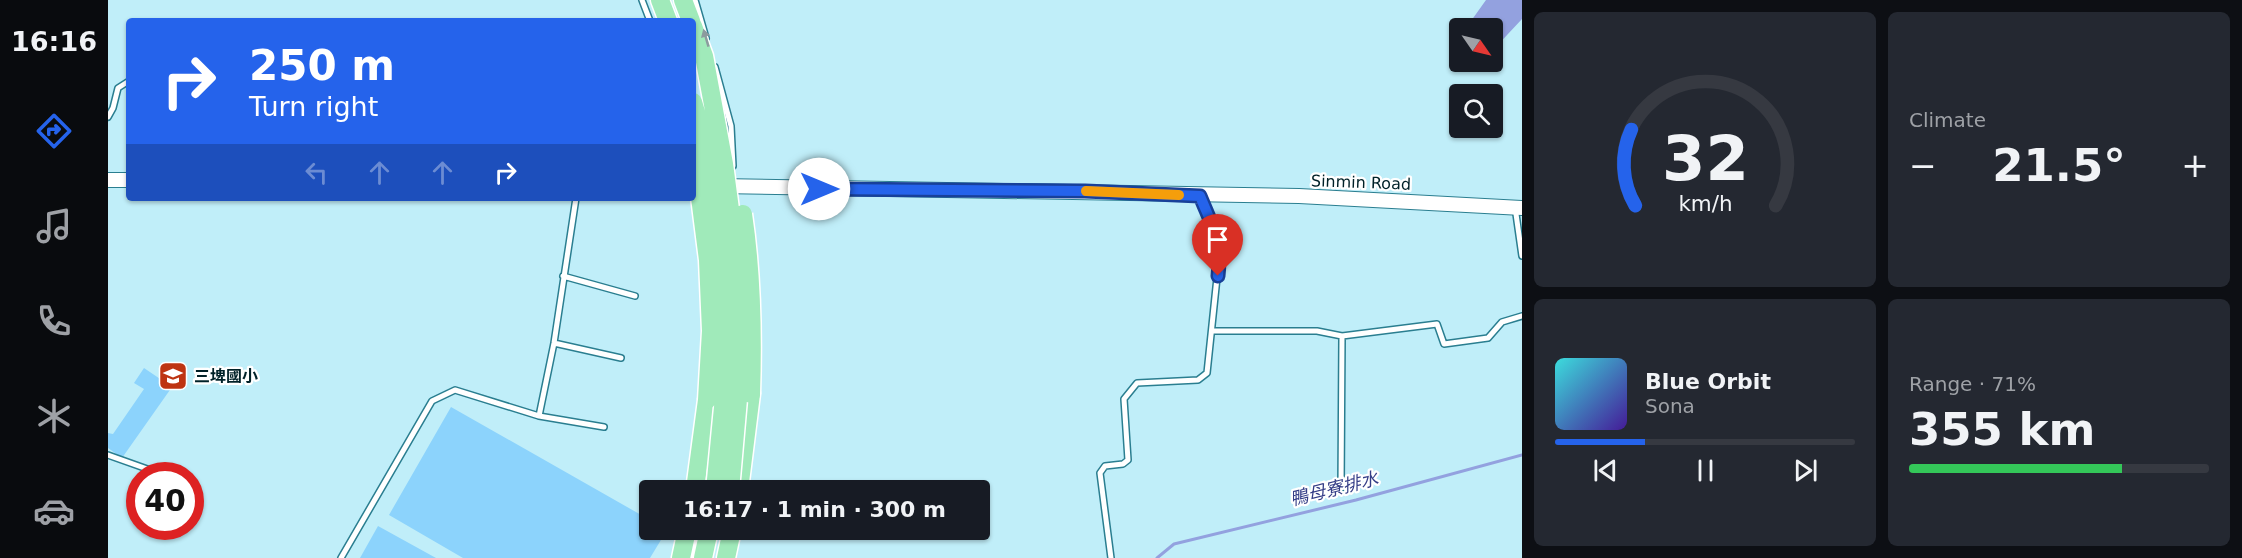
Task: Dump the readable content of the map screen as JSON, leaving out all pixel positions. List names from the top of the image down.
{
  "streets": {
    "street": ["Sinmin Road"]
  },
  "water": ["鴨母寮排水"],
  "places": {
    "school or university": ["三埤國小"]
  },
  "north": "bottom right",
  "page": {
    "tabs": "16:16",
    "tile": [
      "Climate",
      ["Range · 71%", "355 km"]
    ],
    "turn": ["250 m", "Turn right"],
    "heat": ["−", "21.5°", "+"],
    "song": ["Blue Orbit", "Sona"],
    "limit": "40",
    "trip": "16:17 · 1 min · 300 m",
    "gauge": ["32", "km/h"]
  }
}
